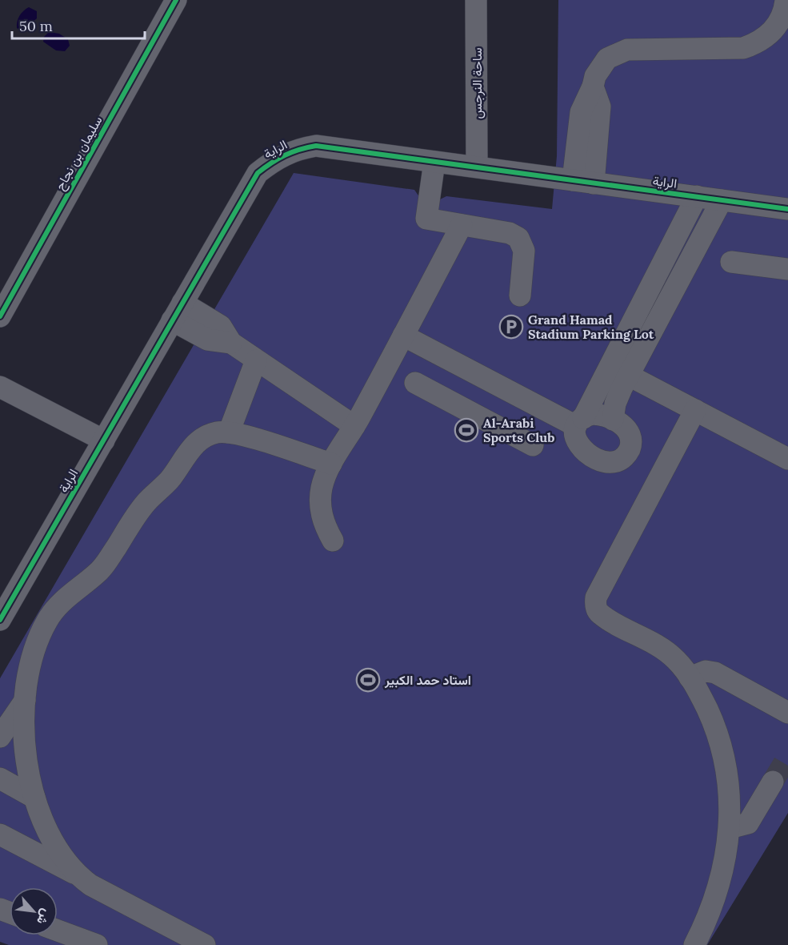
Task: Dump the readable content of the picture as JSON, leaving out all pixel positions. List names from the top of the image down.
{
  "streets": {
    "street": ["ساحة النرجس", "الراية", "سليمان بن نجاح"]
  },
  "crossings": [
    ["ساحة النرجس", "الراية"]
  ],
  "places": {
    "parking": ["Grand Hamad Stadium Parking Lot"],
    "sports": ["Al-Arabi Sports Club", "استاد حمد الكبير"]
  },
  "scale_bar": "50 m",
  "north": "bottom right"
}
